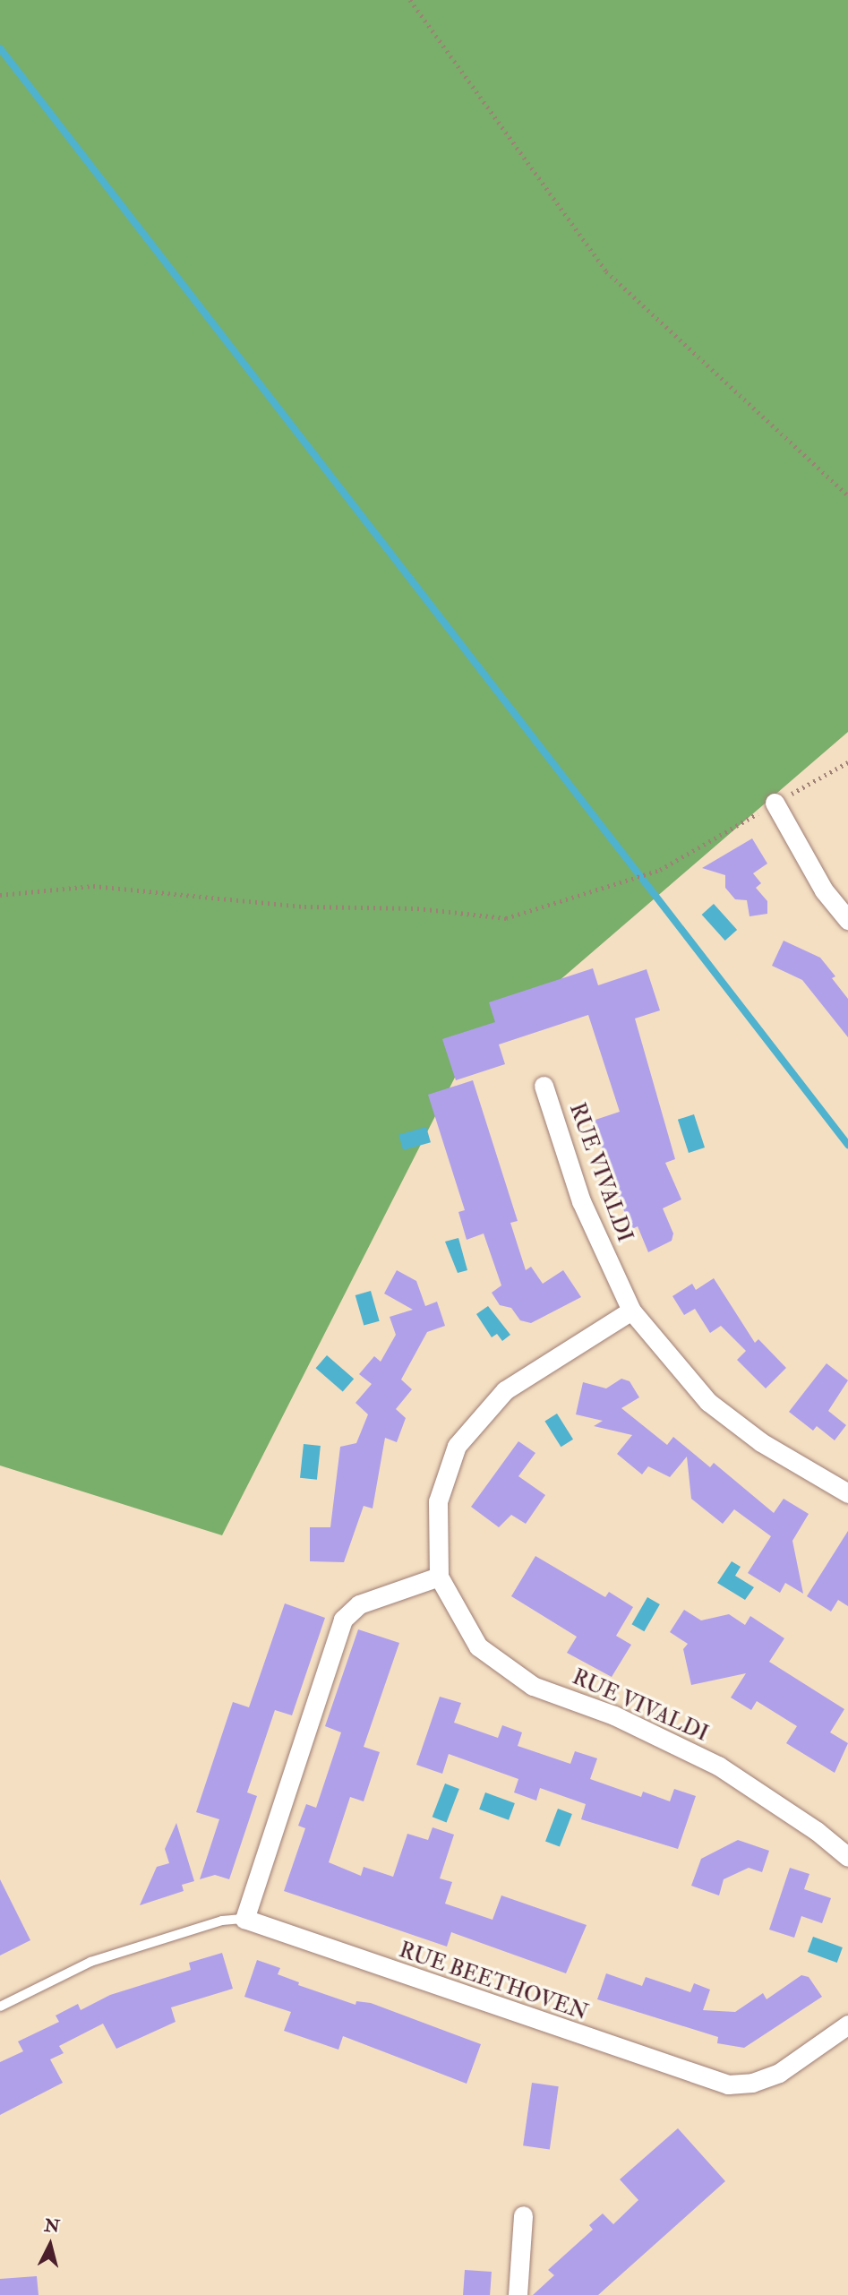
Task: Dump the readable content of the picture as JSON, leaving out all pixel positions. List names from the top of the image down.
{
  "streets": {
    "street": ["RUE VIVALDI", "RUE BEETHOVEN"]
  },
  "north": "top"
}
